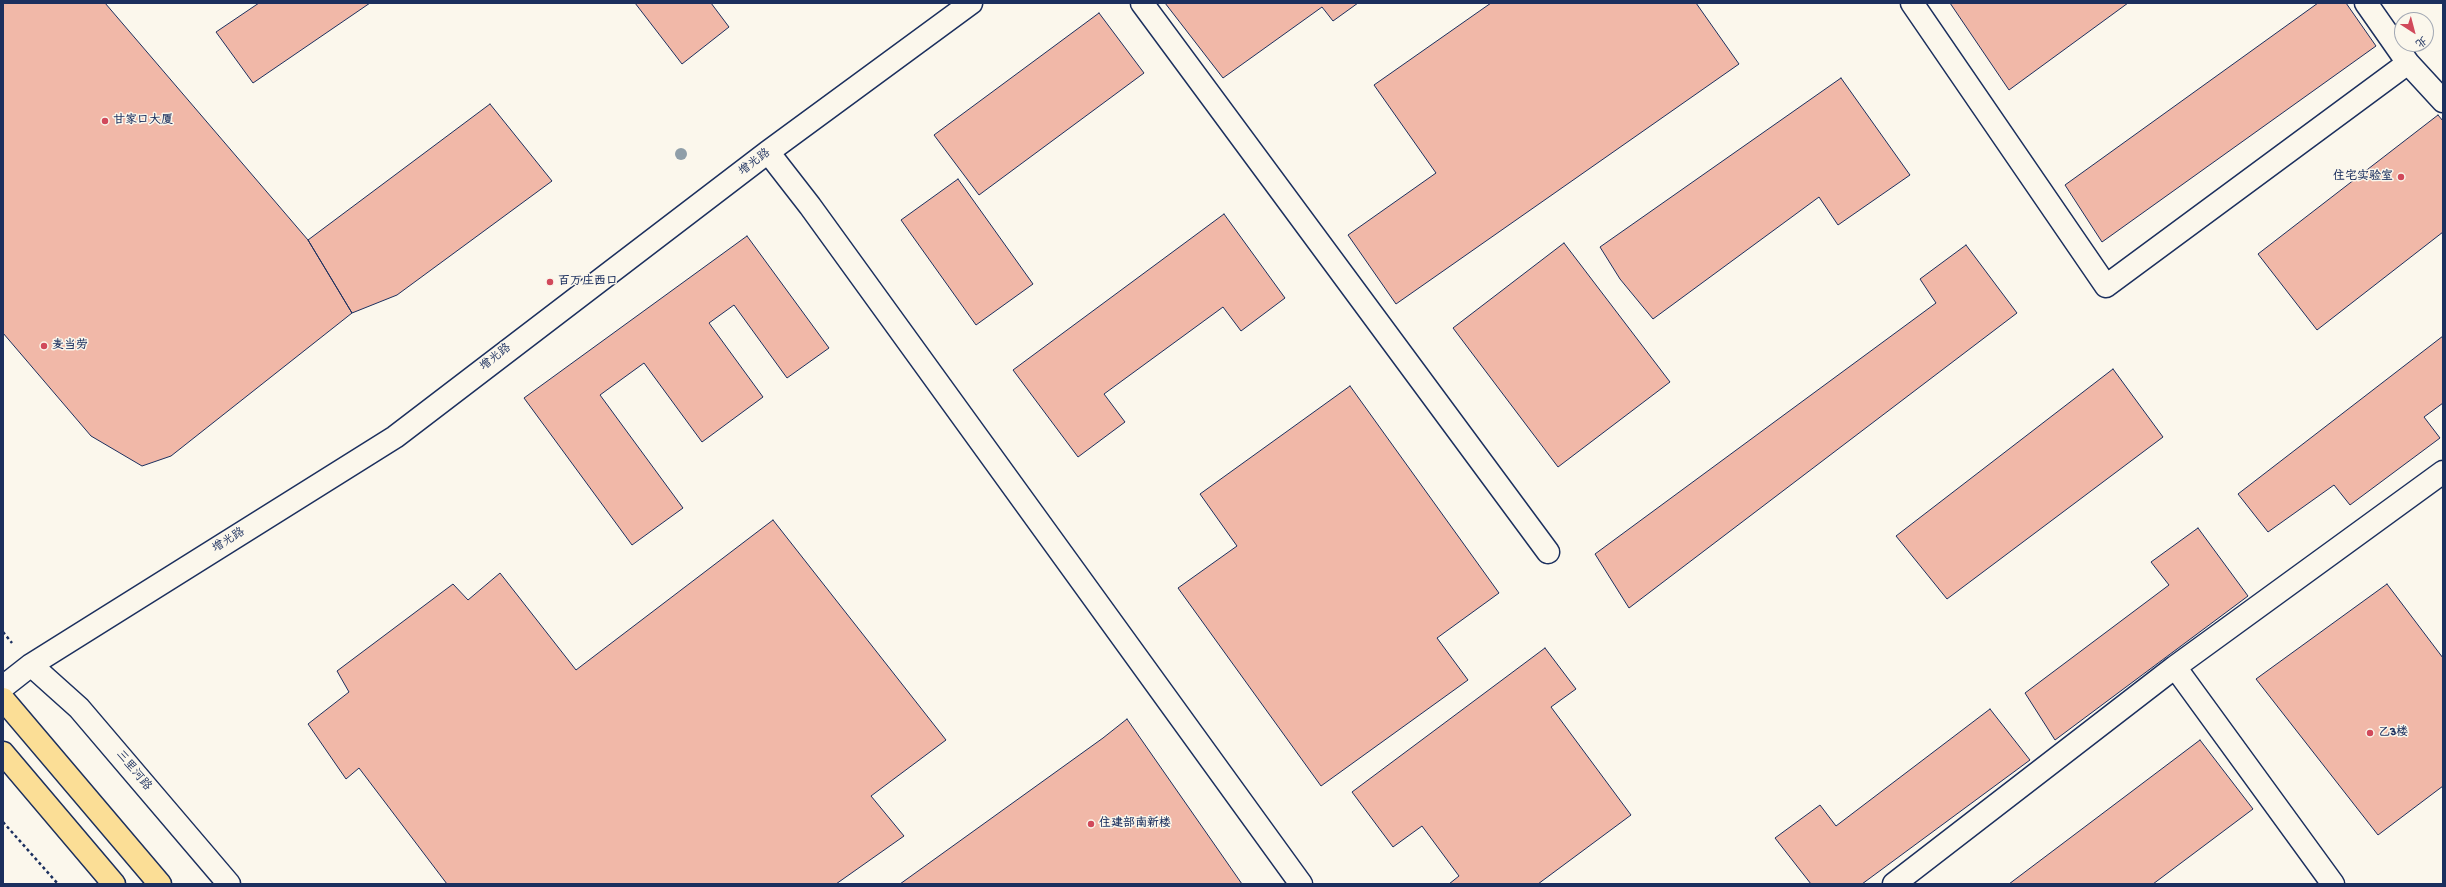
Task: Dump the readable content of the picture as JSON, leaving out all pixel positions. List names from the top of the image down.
{
  "streets": {
    "street": ["增光路", "三里河路"]
  },
  "crossings": [
    ["增光路", "三里河路"]
  ],
  "places": [
    "甘家口大厦",
    "住宅实验室",
    "百万庄西口",
    "麦当劳",
    "乙3楼",
    "住建部南新楼"
  ],
  "north": "bottom right"
}
